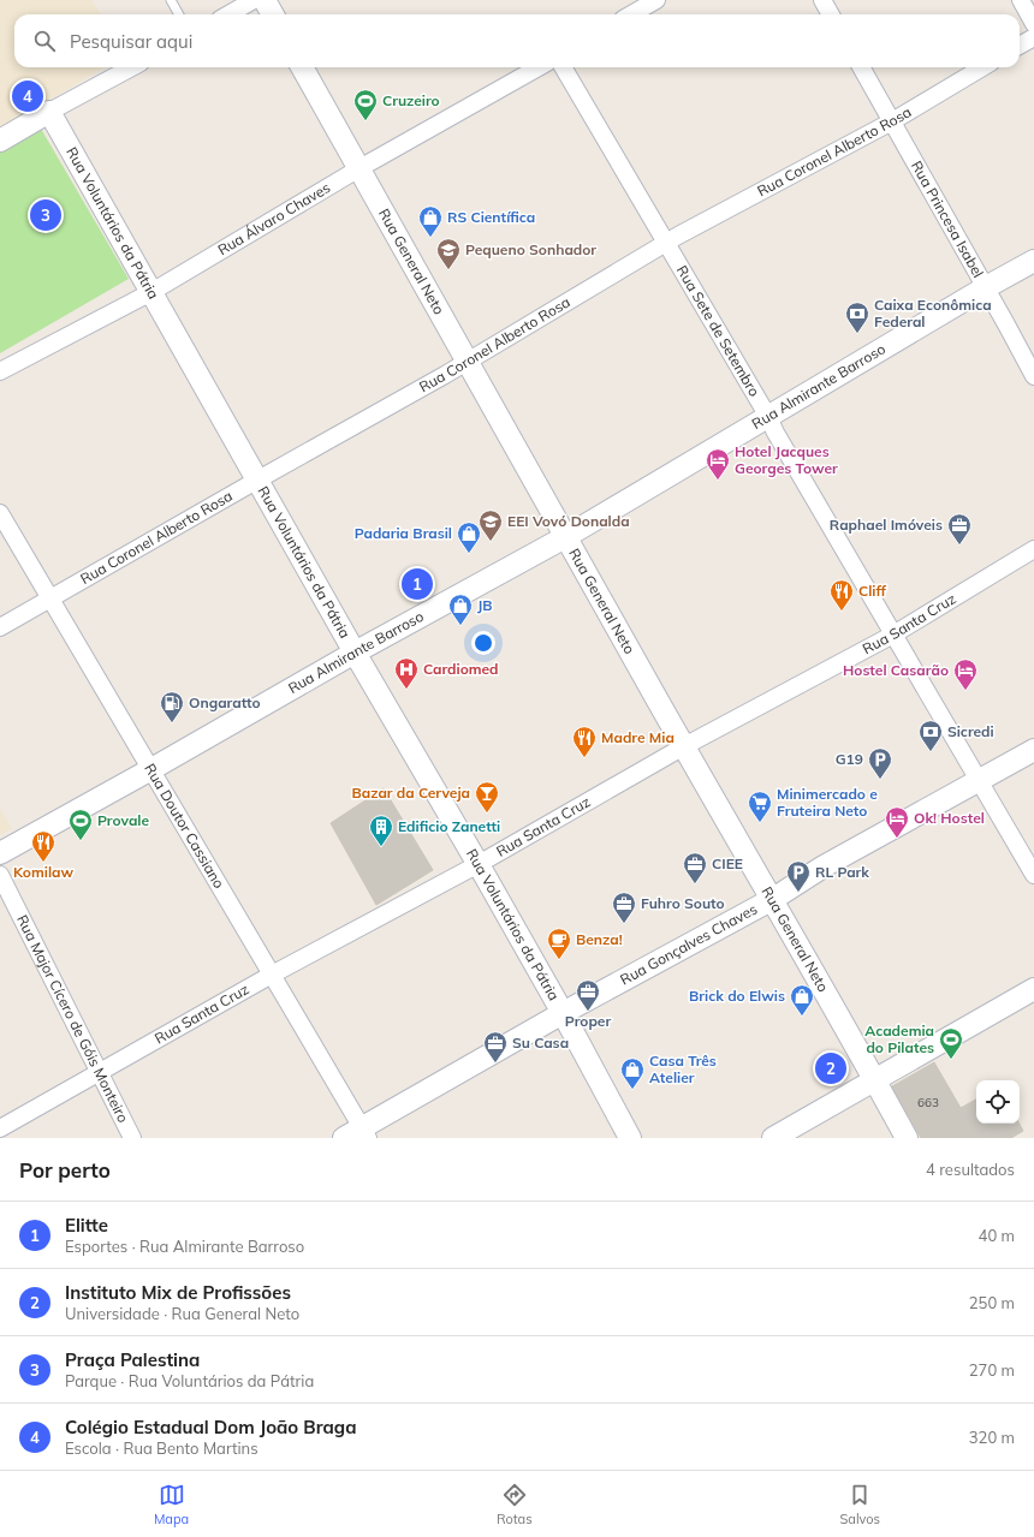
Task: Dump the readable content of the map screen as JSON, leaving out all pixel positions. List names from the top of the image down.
{
  "streets": {
    "street": [
      "Rua Coronel Alberto Rosa",
      "Rua Álvaro Chaves",
      "Rua Princesa Isabel",
      "Rua Voluntários da Pátria",
      "Rua General Neto",
      "Rua Sete de Setembro",
      "Rua Almirante Barroso",
      "Rua Santa Cruz",
      "Rua Doutor Cassiano",
      "Rua Gonçalves Chaves",
      "Rua Major Cícero de Góis Monteiro"
    ]
  },
  "crossings": [
    ["Rua Coronel Alberto Rosa", "Rua Princesa Isabel"],
    ["Rua Coronel Alberto Rosa", "Rua Voluntários da Pátria"],
    ["Rua Coronel Alberto Rosa", "Rua General Neto"],
    ["Rua Coronel Alberto Rosa", "Rua Sete de Setembro"],
    ["Rua Coronel Alberto Rosa", "Rua Doutor Cassiano"],
    ["Rua Álvaro Chaves", "Rua Voluntários da Pátria"],
    ["Rua Álvaro Chaves", "Rua General Neto"],
    ["Rua Princesa Isabel", "Rua Almirante Barroso"],
    ["Rua Voluntários da Pátria", "Rua Almirante Barroso"],
    ["Rua Voluntários da Pátria", "Rua Santa Cruz"],
    ["Rua Voluntários da Pátria", "Rua Gonçalves Chaves"],
    ["Rua General Neto", "Rua Almirante Barroso"],
    ["Rua General Neto", "Rua Santa Cruz"],
    ["Rua General Neto", "Rua Gonçalves Chaves"],
    ["Rua Sete de Setembro", "Rua Almirante Barroso"],
    ["Rua Sete de Setembro", "Rua Santa Cruz"],
    ["Rua Sete de Setembro", "Rua Gonçalves Chaves"],
    ["Rua Almirante Barroso", "Rua Doutor Cassiano"],
    ["Rua Santa Cruz", "Rua Doutor Cassiano"],
    ["Rua Santa Cruz", "Rua Major Cícero de Góis Monteiro"],
    ["Rua Doutor Cassiano", "Rua Gonçalves Chaves"]
  ],
  "places": {
    "sports": ["Cruzeiro", "Provale", "Academia do Pilates"],
    "shop": [
      "RS Científica",
      "Padaria Brasil",
      "JB",
      "Brick do Elwis",
      "Casa Três Atelier"
    ],
    "school or university": ["Pequeno Sonhador", "EEI Vovó Donalda"],
    "bank": ["Caixa Econômica Federal", "Sicredi"],
    "hotel": ["Hotel Jacques Georges Tower", "Hostel Casarão", "Ok! Hostel"],
    "office": [
      "Raphael Imóveis",
      "CIEE",
      "Fuhro Souto",
      "Proper",
      "Su Casa"
    ],
    "restaurant": ["Cliff", "Madre Mia", "Komilaw"],
    "hospital": ["Cardiomed"],
    "fuel station": ["Ongaratto"],
    "parking": ["G19", "RL Park"],
    "bar": ["Bazar da Cerveja"],
    "supermarket": ["Minimercado e Fruteira Neto"],
    "building": ["Edificio Zanetti"],
    "cafe": ["Benza!"]
  },
  "house_numbers": ["663"],
  "page": {
    "search": "Pesquisar aqui",
    "pins": [
      "4",
      "3",
      "1",
      "2"
    ],
    "heading": ["Por perto", "4 resultados"],
    "list": [
      {
        "mark": "1",
        "name": "Elitte",
        "note": "Esportes · Rua Almirante Barroso",
        "value": "40 m"
      },
      {
        "mark": "2",
        "name": "Instituto Mix de Profissões",
        "note": "Universidade · Rua General Neto",
        "value": "250 m"
      },
      {
        "mark": "3",
        "name": "Praça Palestina",
        "note": "Parque · Rua Voluntários da Pátria",
        "value": "270 m"
      },
      {
        "mark": "4",
        "name": "Colégio Estadual Dom João Braga",
        "note": "Escola · Rua Bento Martins",
        "value": "320 m"
      }
    ],
    "nav": ["Mapa", "Rotas", "Salvos"]
  }
}
